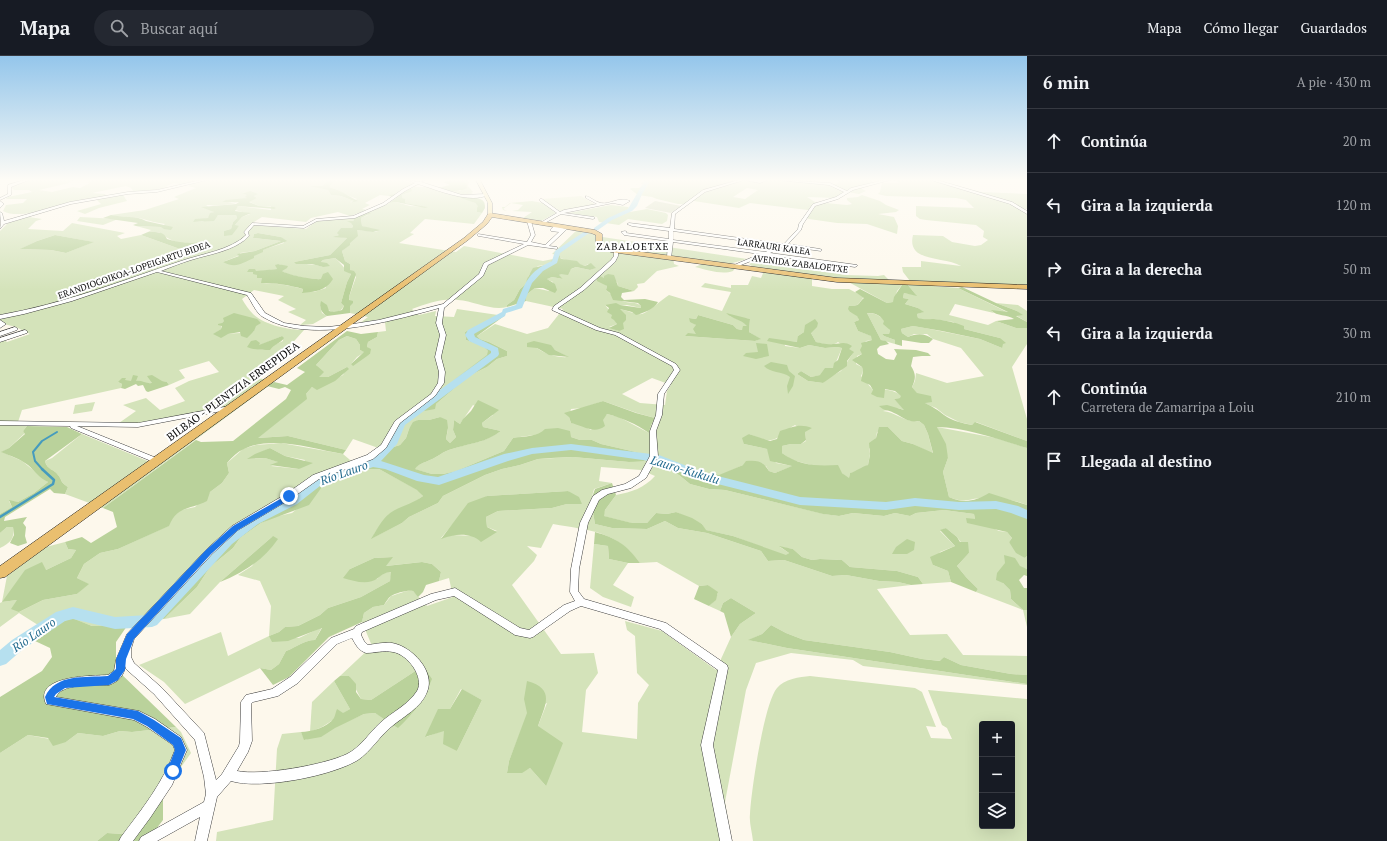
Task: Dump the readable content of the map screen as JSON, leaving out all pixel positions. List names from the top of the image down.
{
  "streets": {
    "main road": ["AVENIDA ZABALOETXE", "BILBAO - PLENTZIA ERREPIDEA"],
    "street": ["LARRAURI KALEA", "ERANDIOGOIKOA-LOPEIGARTU BIDEA"]
  },
  "districts": ["ZABALOETXE"],
  "water": ["Lauro-Kukulu", "Río Lauro"],
  "page": {
    "header": "Mapa",
    "search": "Buscar aquí",
    "nav": ["Mapa", "Cómo llegar", "Guardados"],
    "heading": ["6 min", "A pie · 430 m"],
    "list": [
      ["Continúa", "20 m"],
      ["Gira a la izquierda", "120 m"],
      ["Gira a la derecha", "50 m"],
      ["Gira a la izquierda", "30 m"],
      ["Continúa", "Carretera de Zamarripa a Loiu", "210 m"],
      "Llegada al destino"
    ],
    "map_buttons": ["+", "−"]
  }
}
